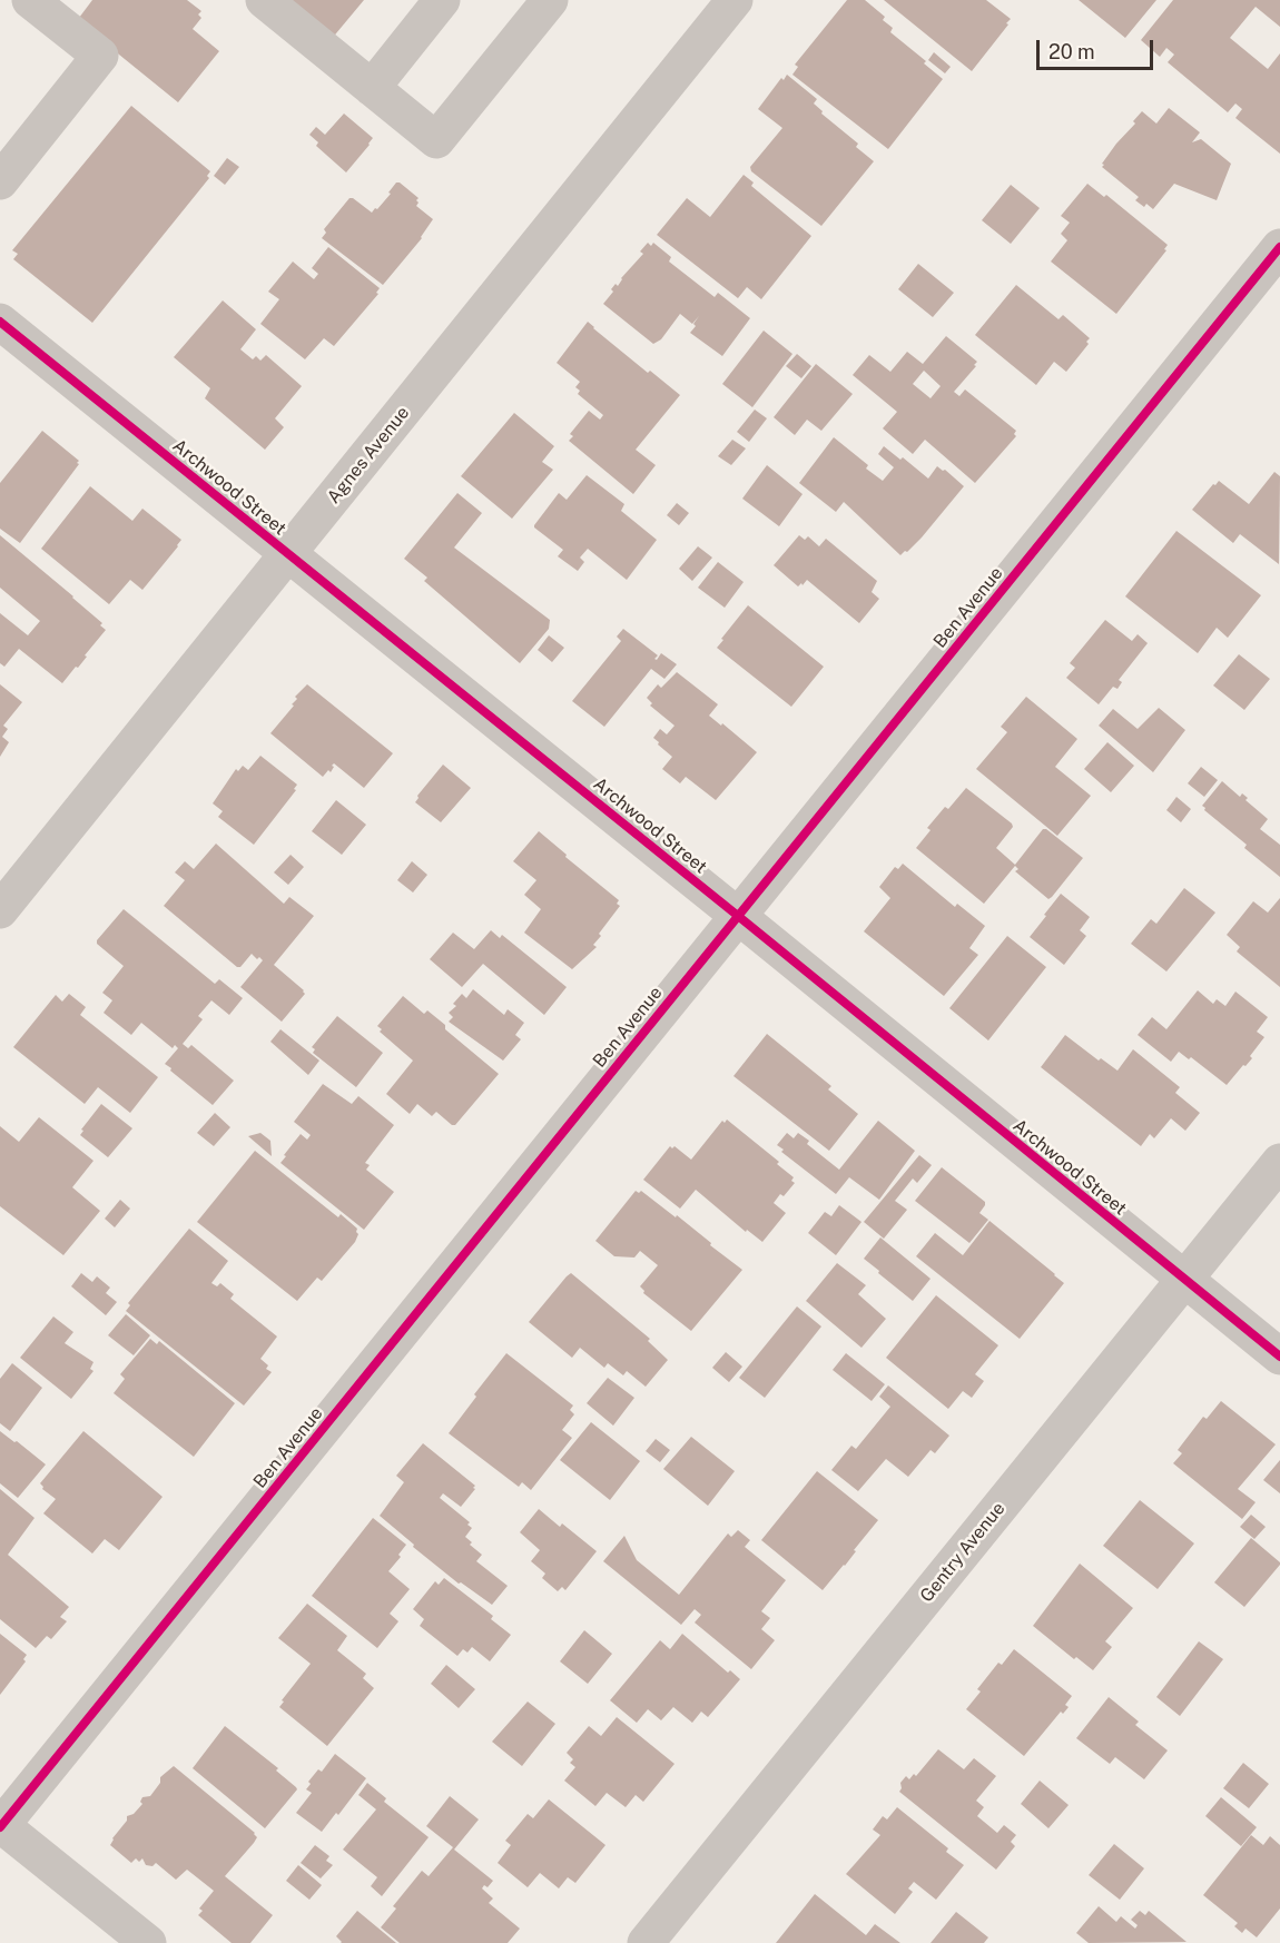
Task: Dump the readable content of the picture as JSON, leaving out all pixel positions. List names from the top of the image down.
{
  "streets": {
    "street": [
      "Agnes Avenue",
      "Archwood Street",
      "Ben Avenue",
      "Gentry Avenue"
    ]
  },
  "crossings": [
    ["Agnes Avenue", "Archwood Street"],
    ["Archwood Street", "Ben Avenue"],
    ["Archwood Street", "Gentry Avenue"]
  ],
  "scale_bar": "20 m"
}
